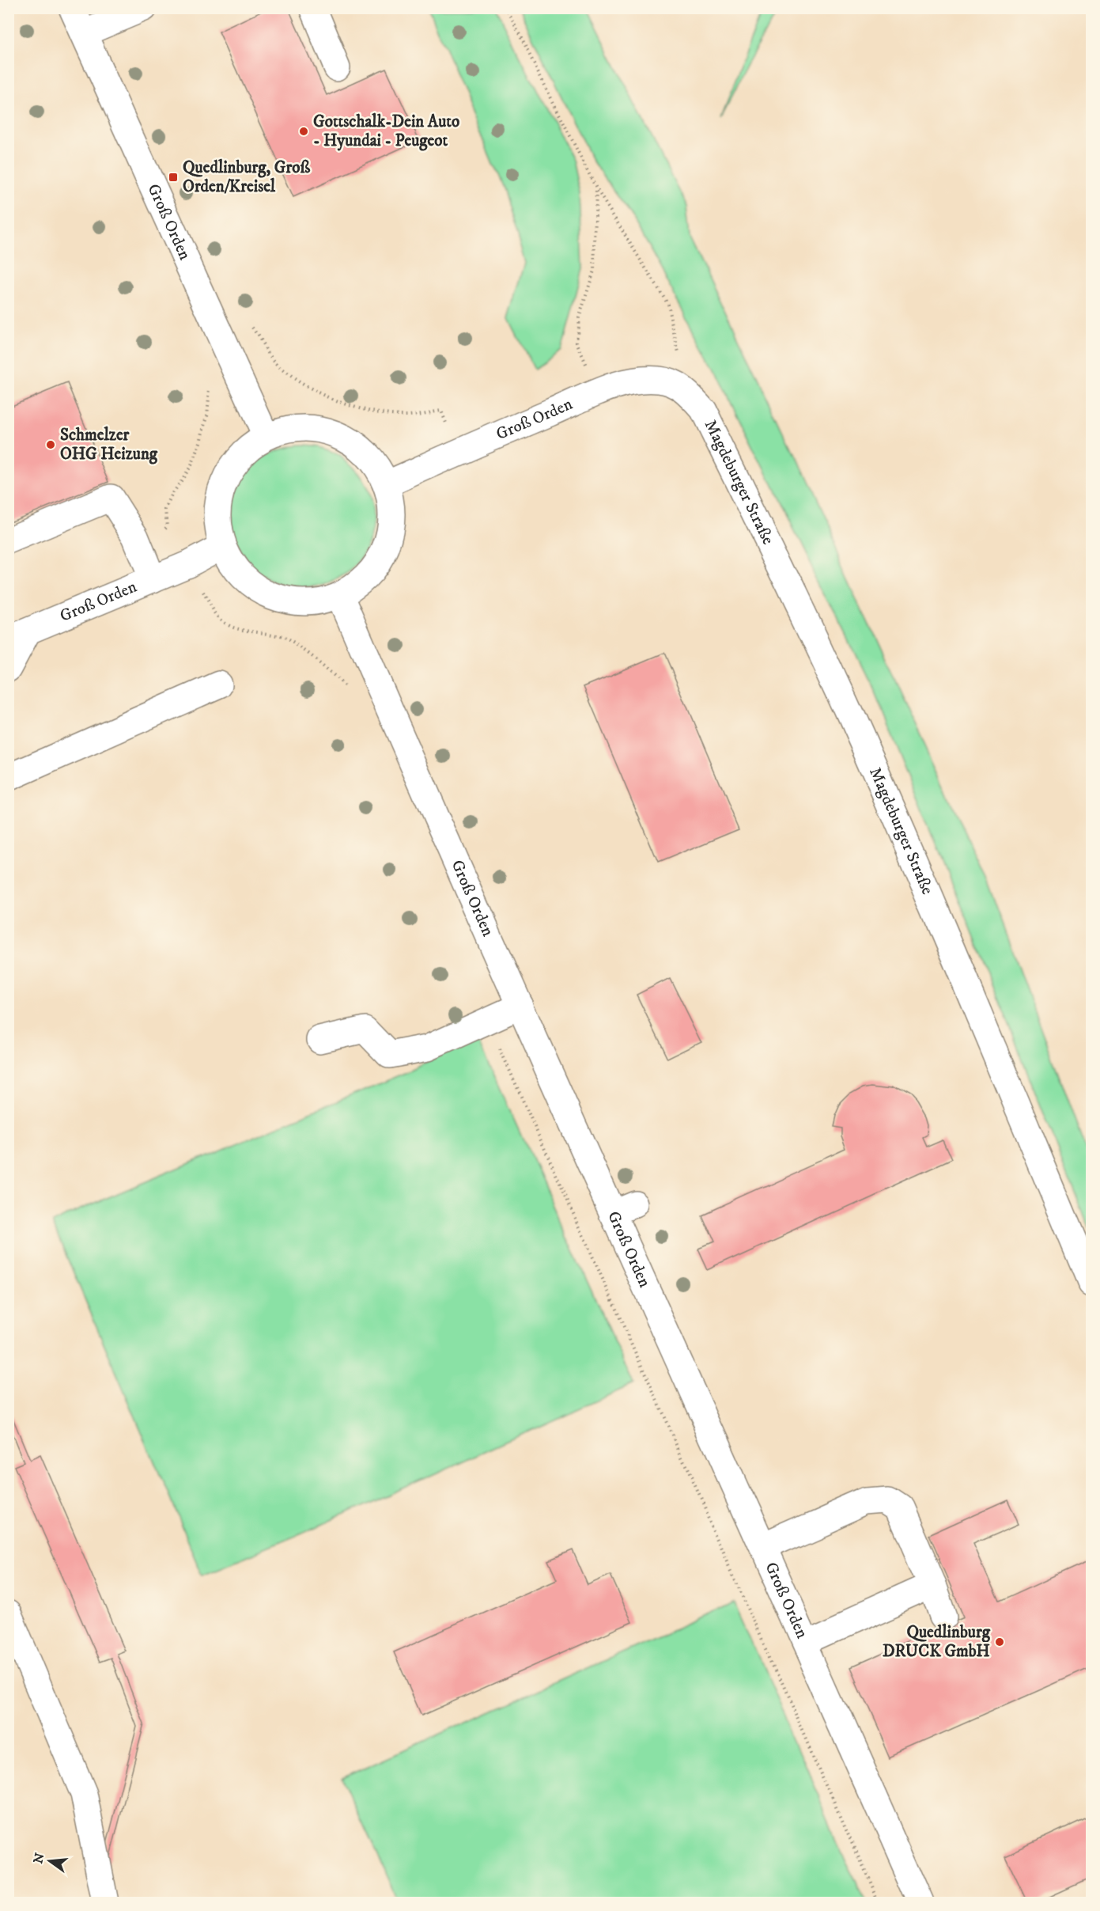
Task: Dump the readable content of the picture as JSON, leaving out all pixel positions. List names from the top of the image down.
{
  "streets": {
    "street": ["Groß Orden", "Magdeburger Straße"]
  },
  "crossings": [
    ["Groß Orden", "Magdeburger Straße"]
  ],
  "places": {
    "other": ["Gottschalk-Dein Auto - Hyundai - Peugeot", "Schmelzer OHG Heizung", "Quedlinburg DRUCK GmbH"],
    "transit": ["Quedlinburg, Groß Orden/Kreisel"]
  },
  "north": "left"
}
